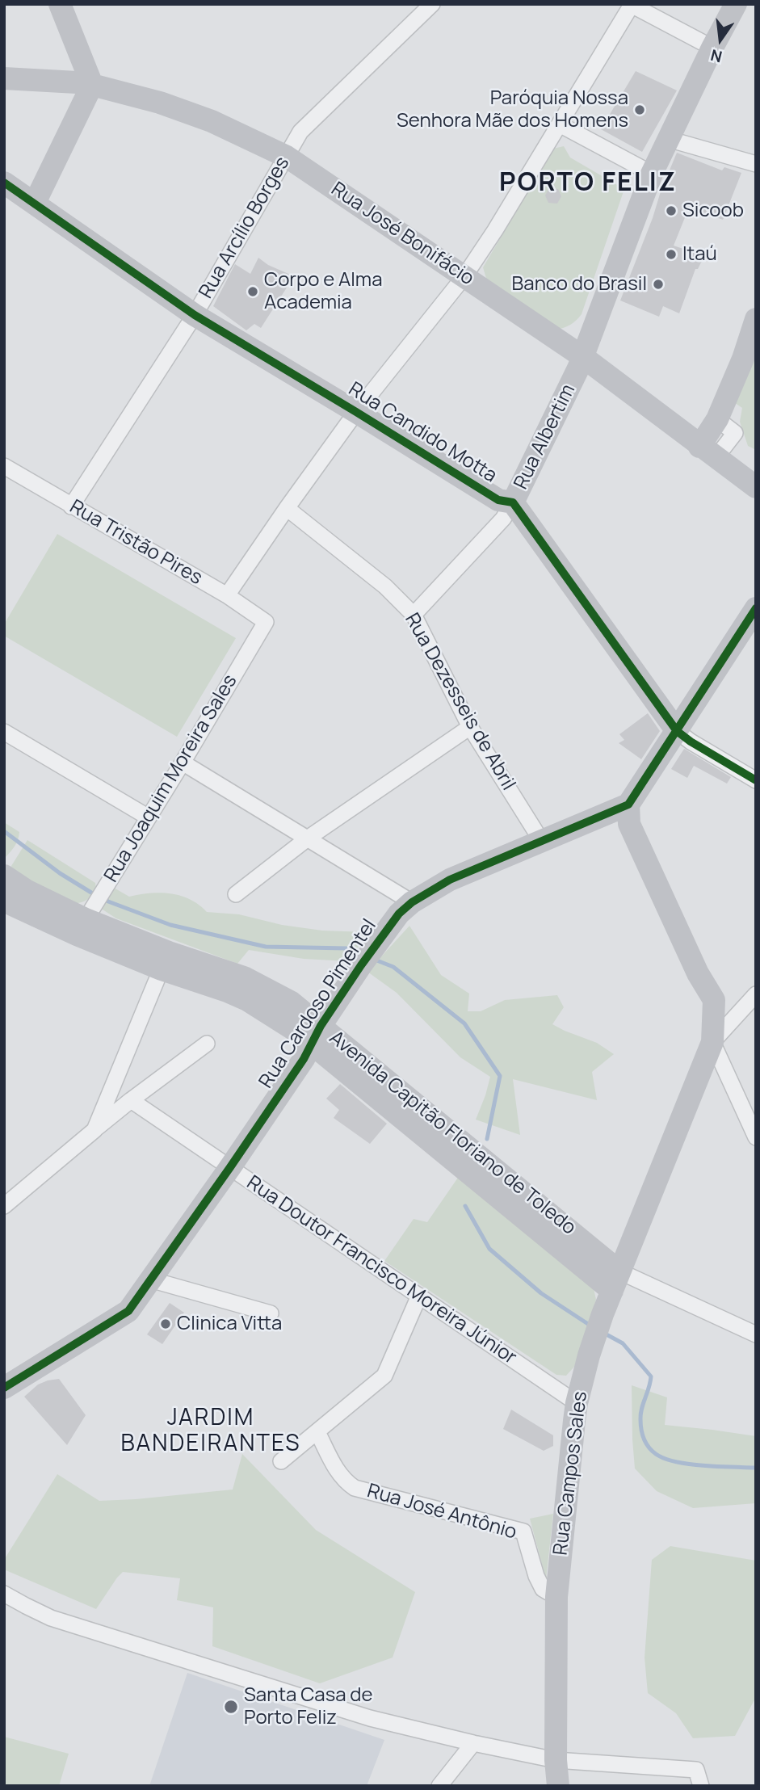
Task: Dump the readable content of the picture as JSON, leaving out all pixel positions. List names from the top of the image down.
{
  "streets": {
    "street": [
      "Rua Arcílio Borges",
      "Rua José Bonifácio",
      "Rua Candido Motta",
      "Rua Albertim",
      "Rua Tristão Pires",
      "Rua Dezesseis de Abril",
      "Rua Joaquim Moreira Sales",
      "Rua Cardoso Pimentel",
      "Avenida Capitão Floriano de Toledo",
      "Rua Doutor Francisco Moreira Júnior",
      "Rua Campos Sales",
      "Rua José Antônio"
    ]
  },
  "crossings": [
    ["Rua Arcílio Borges", "Rua José Bonifácio"],
    ["Rua Arcílio Borges", "Rua Candido Motta"],
    ["Rua Arcílio Borges", "Rua Tristão Pires"],
    ["Rua José Bonifácio", "Rua Albertim"],
    ["Rua Candido Motta", "Rua Albertim"],
    ["Rua Albertim", "Rua Dezesseis de Abril"],
    ["Rua Tristão Pires", "Rua Joaquim Moreira Sales"],
    ["Rua Dezesseis de Abril", "Rua Cardoso Pimentel"],
    ["Rua Joaquim Moreira Sales", "Avenida Capitão Floriano de Toledo"],
    ["Rua Cardoso Pimentel", "Avenida Capitão Floriano de Toledo"],
    ["Rua Cardoso Pimentel", "Rua Doutor Francisco Moreira Júnior"],
    ["Avenida Capitão Floriano de Toledo", "Rua Campos Sales"],
    ["Rua Doutor Francisco Moreira Júnior", "Rua Campos Sales"],
    ["Rua Campos Sales", "Rua José Antônio"]
  ],
  "districts": ["PORTO FELIZ", "JARDIM BANDEIRANTES"],
  "places": [
    "Paróquia Nossa Senhora Mãe dos Homens",
    "Sicoob",
    "Itaú",
    "Banco do Brasil",
    "Corpo e Alma Academia",
    "Clinica Vitta",
    "Santa Casa de Porto Feliz"
  ],
  "north": "bottom"
}
